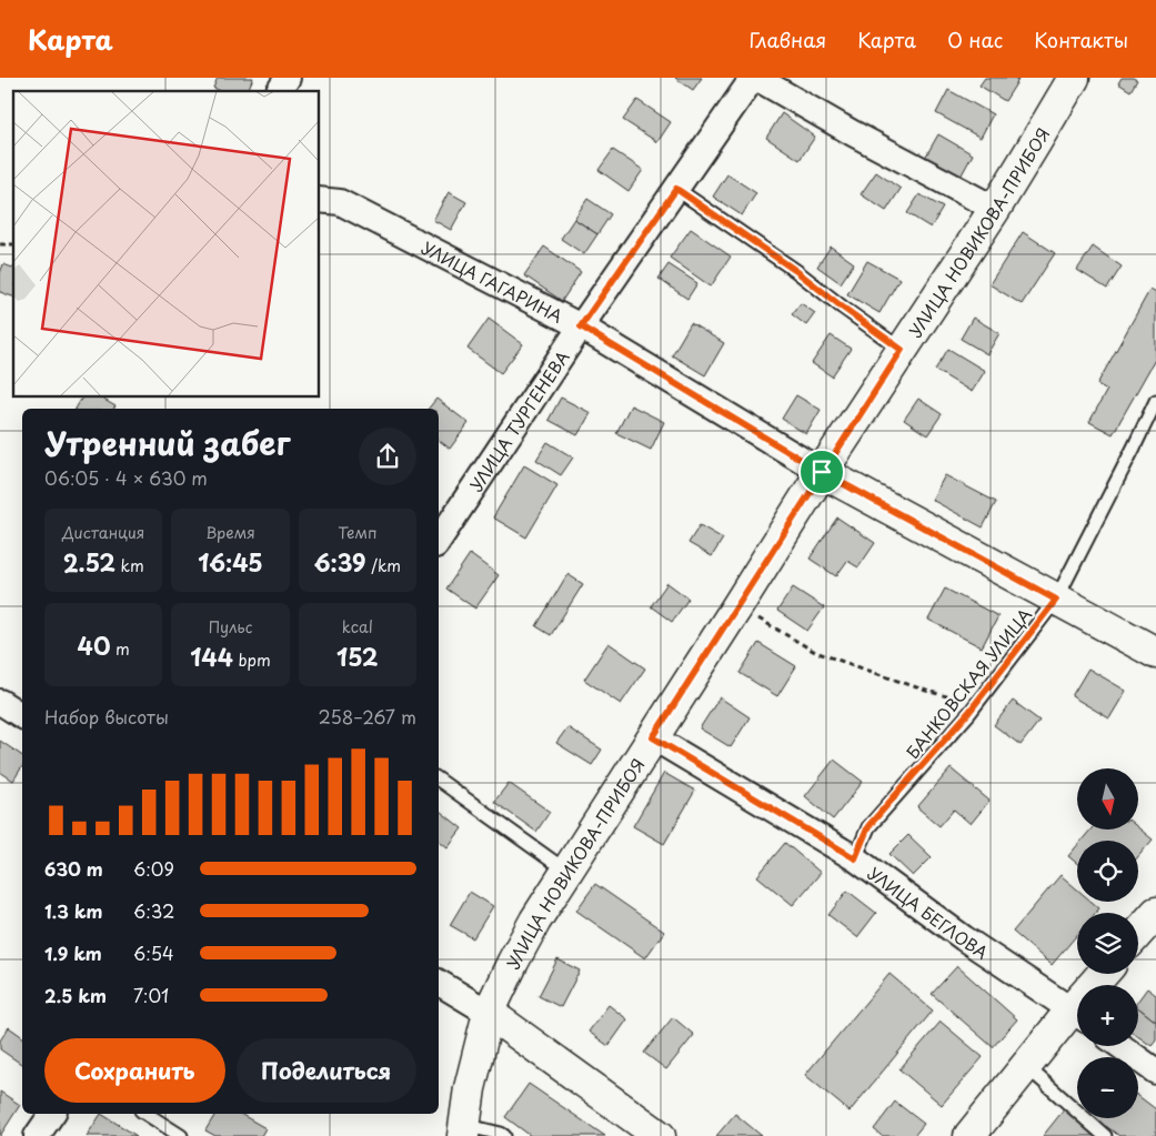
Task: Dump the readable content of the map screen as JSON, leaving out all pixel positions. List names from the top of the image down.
{
  "streets": {
    "street": [
      "УЛИЦА НОВИКОВА-ПРИБОЯ",
      "УЛИЦА ГАГАРИНА",
      "УЛИЦА ТУРГЕНЕВА",
      "УЛИЦА БЕГЛОВА"
    ],
    "lane": ["БАНКОВСКАЯ УЛИЦА"]
  },
  "crossings": [
    ["УЛИЦА НОВИКОВА-ПРИБОЯ", "УЛИЦА ГАГАРИНА"],
    ["УЛИЦА НОВИКОВА-ПРИБОЯ", "УЛИЦА БЕГЛОВА"],
    ["УЛИЦА ГАГАРИНА", "УЛИЦА ТУРГЕНЕВА"],
    ["УЛИЦА ГАГАРИНА", "БАНКОВСКАЯ УЛИЦА"],
    ["БАНКОВСКАЯ УЛИЦА", "УЛИЦА БЕГЛОВА"]
  ],
  "north": "bottom",
  "page": {
    "header": "Карта",
    "nav": [
      "Главная",
      "Карта",
      "О нас",
      "Контакты"
    ],
    "heading": ["Утренний забег", "06:05 · 4 × 630 m"],
    "stats": [
      ["Дистанция", "2.52 km"],
      ["Время", "16:45"],
      ["Темп", "6:39 /km"],
      ["40 m"],
      ["Пульс", "144 bpm"],
      ["kcal", "152"]
    ],
    "chart": ["Набор высоты", "258–267 m"],
    "map_buttons": ["+", "−"],
    "list": [
      {
        "name": "630 m",
        "note": "6:09"
      },
      {
        "name": "1.3 km",
        "note": "6:32"
      },
      {
        "name": "1.9 km",
        "note": "6:54"
      },
      {
        "name": "2.5 km",
        "note": "7:01"
      }
    ],
    "buttons": ["Сохранить", "Поделиться"]
  }
}
